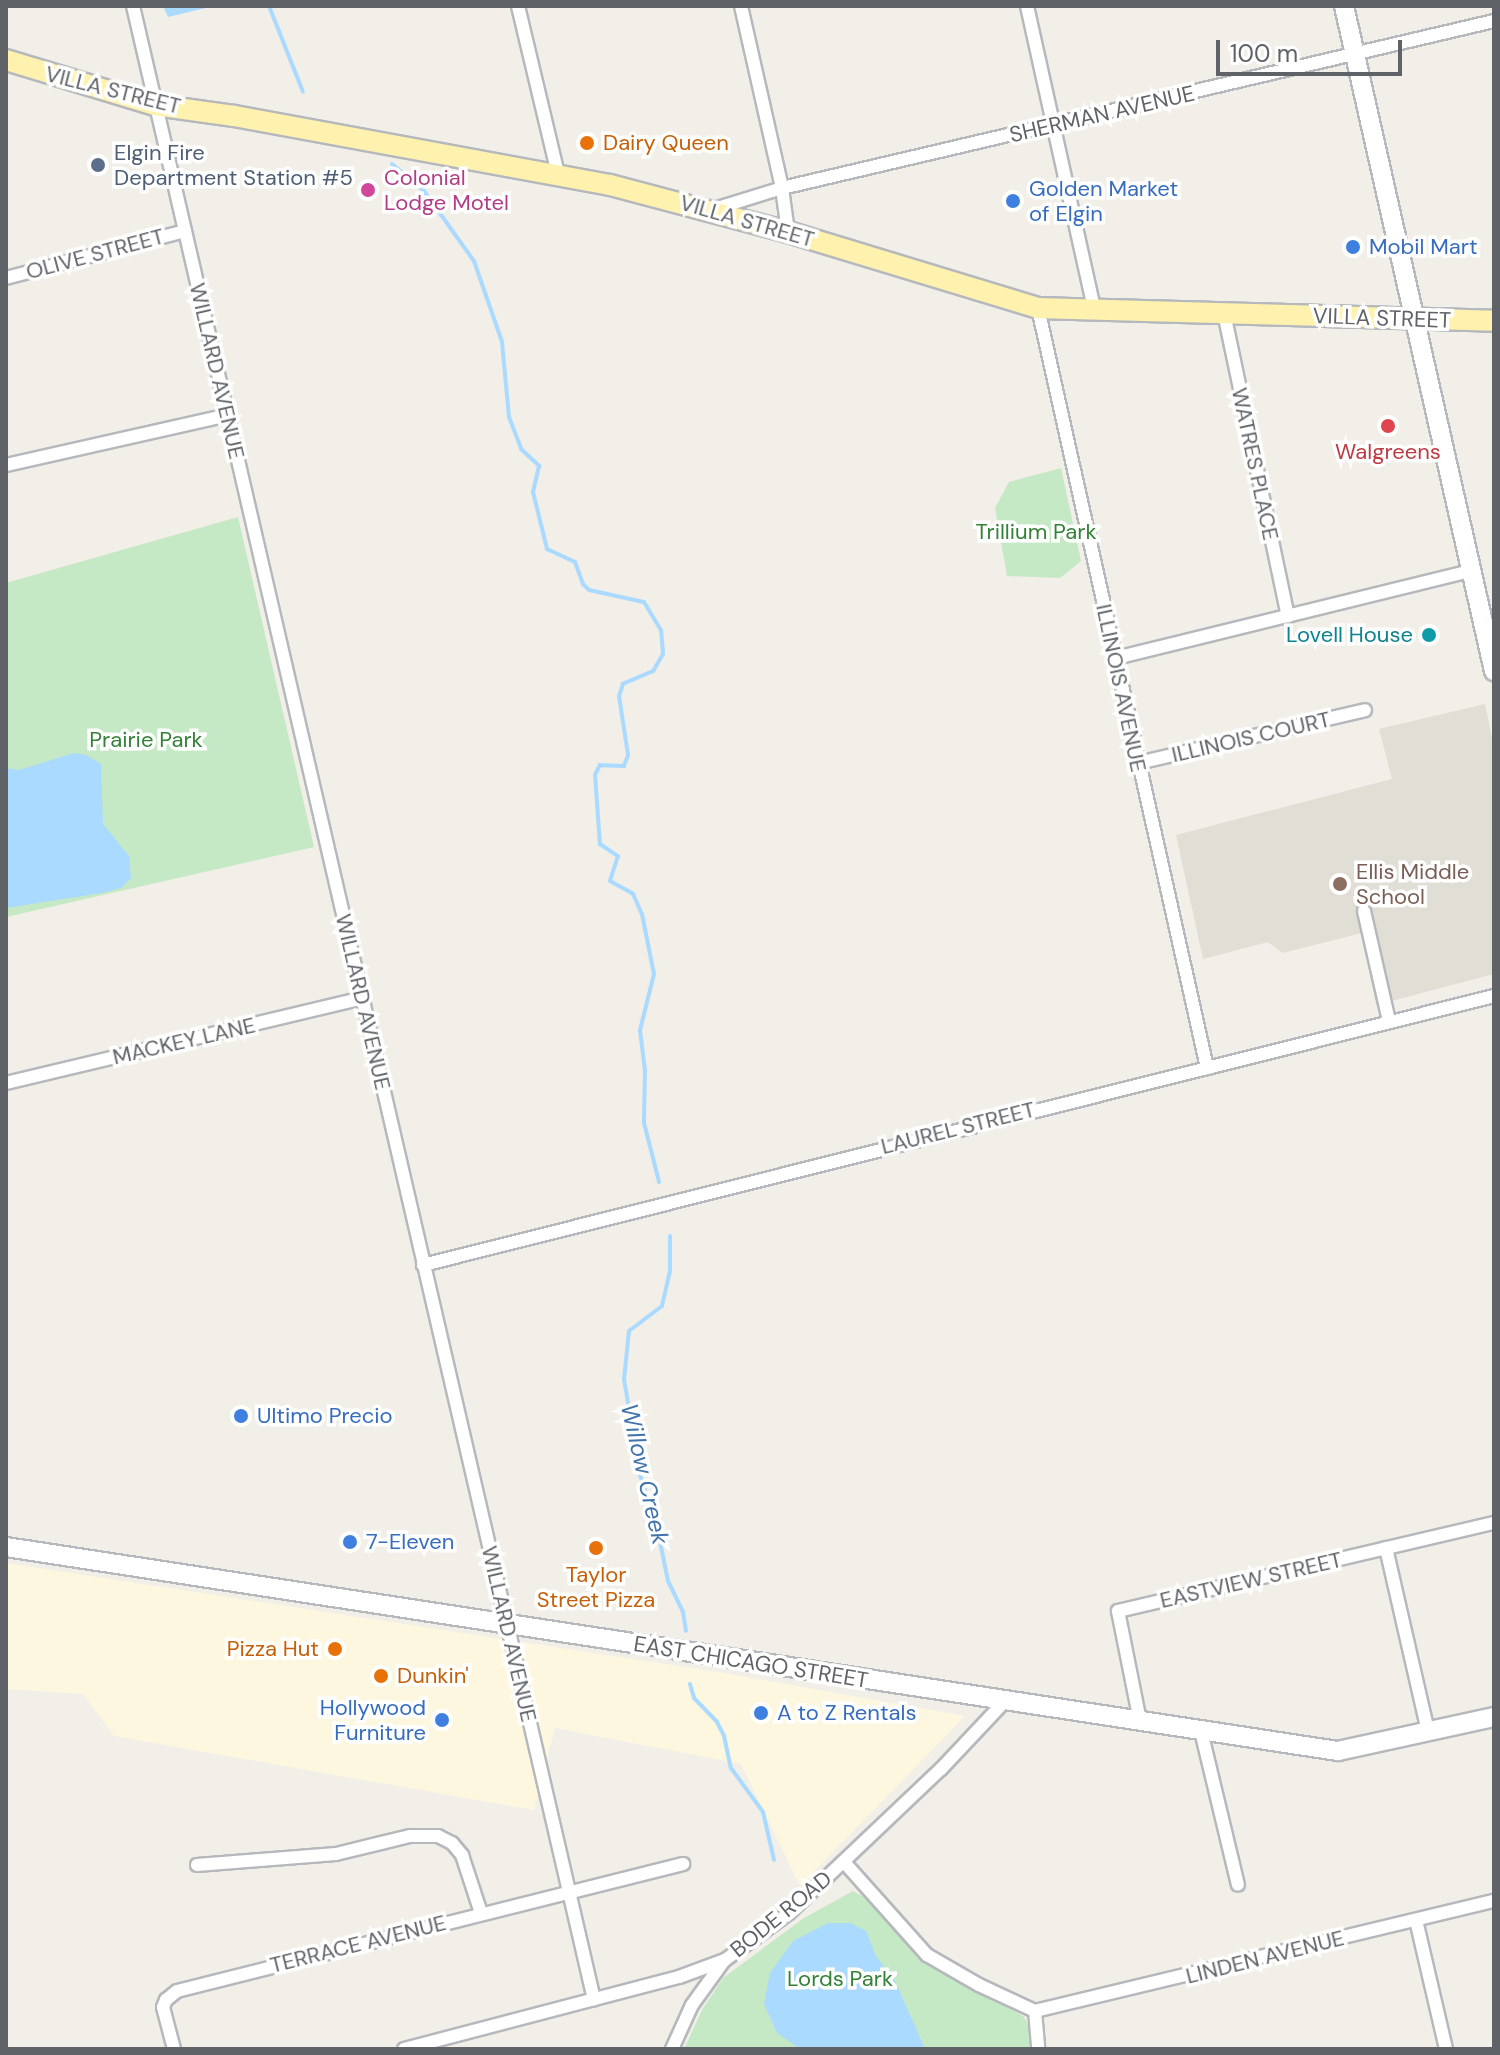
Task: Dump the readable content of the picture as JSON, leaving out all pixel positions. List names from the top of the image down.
{
  "streets": {
    "main road": ["VILLA STREET", "EAST CHICAGO STREET"],
    "street": [
      "SHERMAN AVENUE",
      "OLIVE STREET",
      "WILLARD AVENUE",
      "WATRES PLACE",
      "ILLINOIS AVENUE",
      "ILLINOIS COURT",
      "MACKEY LANE",
      "LAUREL STREET",
      "EASTVIEW STREET",
      "BODE ROAD",
      "TERRACE AVENUE",
      "LINDEN AVENUE"
    ]
  },
  "crossings": [
    ["VILLA STREET", "SHERMAN AVENUE"],
    ["VILLA STREET", "WILLARD AVENUE"],
    ["VILLA STREET", "WATRES PLACE"],
    ["VILLA STREET", "ILLINOIS AVENUE"],
    ["OLIVE STREET", "WILLARD AVENUE"],
    ["WILLARD AVENUE", "MACKEY LANE"],
    ["WILLARD AVENUE", "LAUREL STREET"],
    ["WILLARD AVENUE", "EAST CHICAGO STREET"],
    ["WILLARD AVENUE", "BODE ROAD"],
    ["WILLARD AVENUE", "TERRACE AVENUE"],
    ["ILLINOIS AVENUE", "ILLINOIS COURT"],
    ["ILLINOIS AVENUE", "LAUREL STREET"],
    ["EASTVIEW STREET", "EAST CHICAGO STREET"],
    ["EAST CHICAGO STREET", "BODE ROAD"]
  ],
  "water": ["Willow Creek"],
  "parks": ["Trillium Park", "Prairie Park", "Lords Park"],
  "places": [
    "Dairy Queen",
    "Elgin Fire Department Station #5",
    "Colonial Lodge Motel",
    "Golden Market of Elgin",
    "Mobil Mart",
    "Walgreens",
    "Lovell House",
    "Ellis Middle School",
    "Ultimo Precio",
    "7-Eleven",
    "Taylor Street Pizza",
    "Pizza Hut",
    "Dunkin'",
    "A to Z Rentals",
    "Hollywood Furniture"
  ],
  "scale_bar": "100 m"
}
